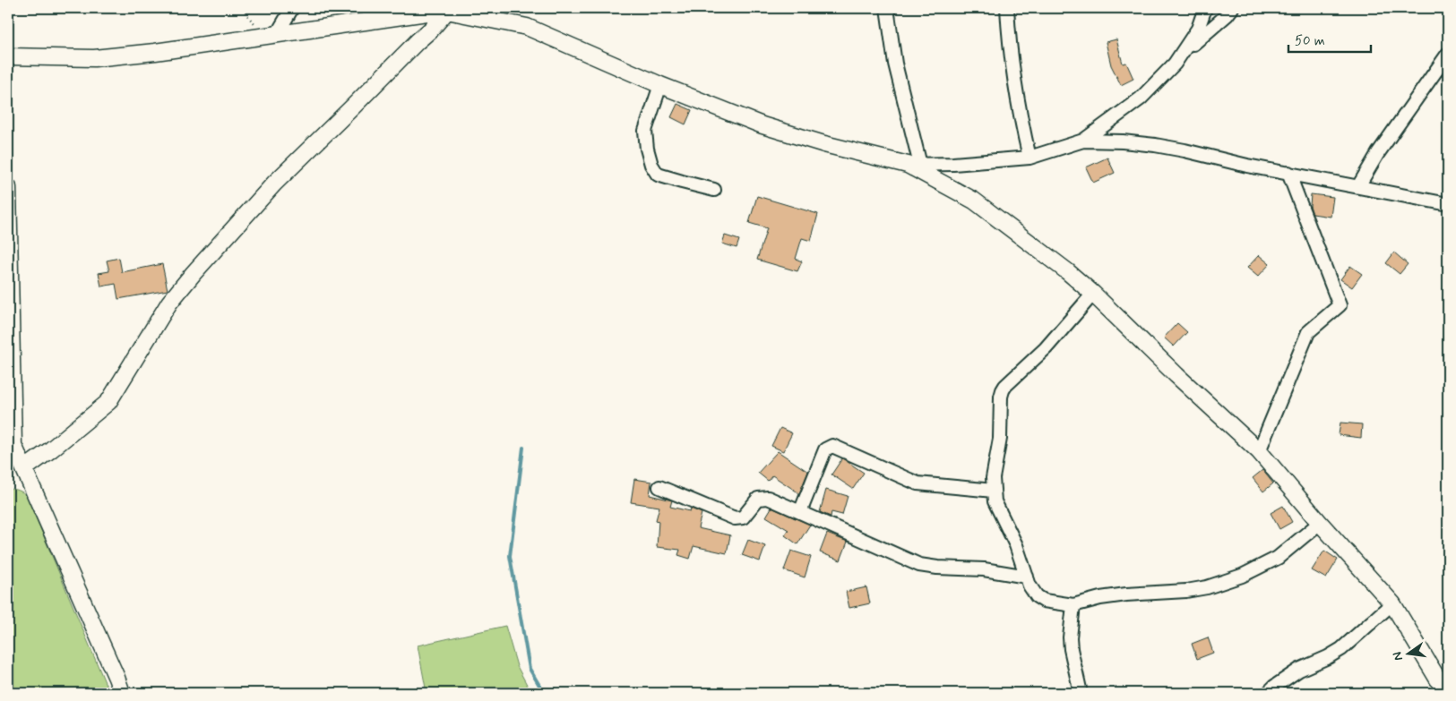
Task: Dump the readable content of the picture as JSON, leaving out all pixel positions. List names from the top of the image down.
{
  "scale_bar": "50 m",
  "north": "left"
}
